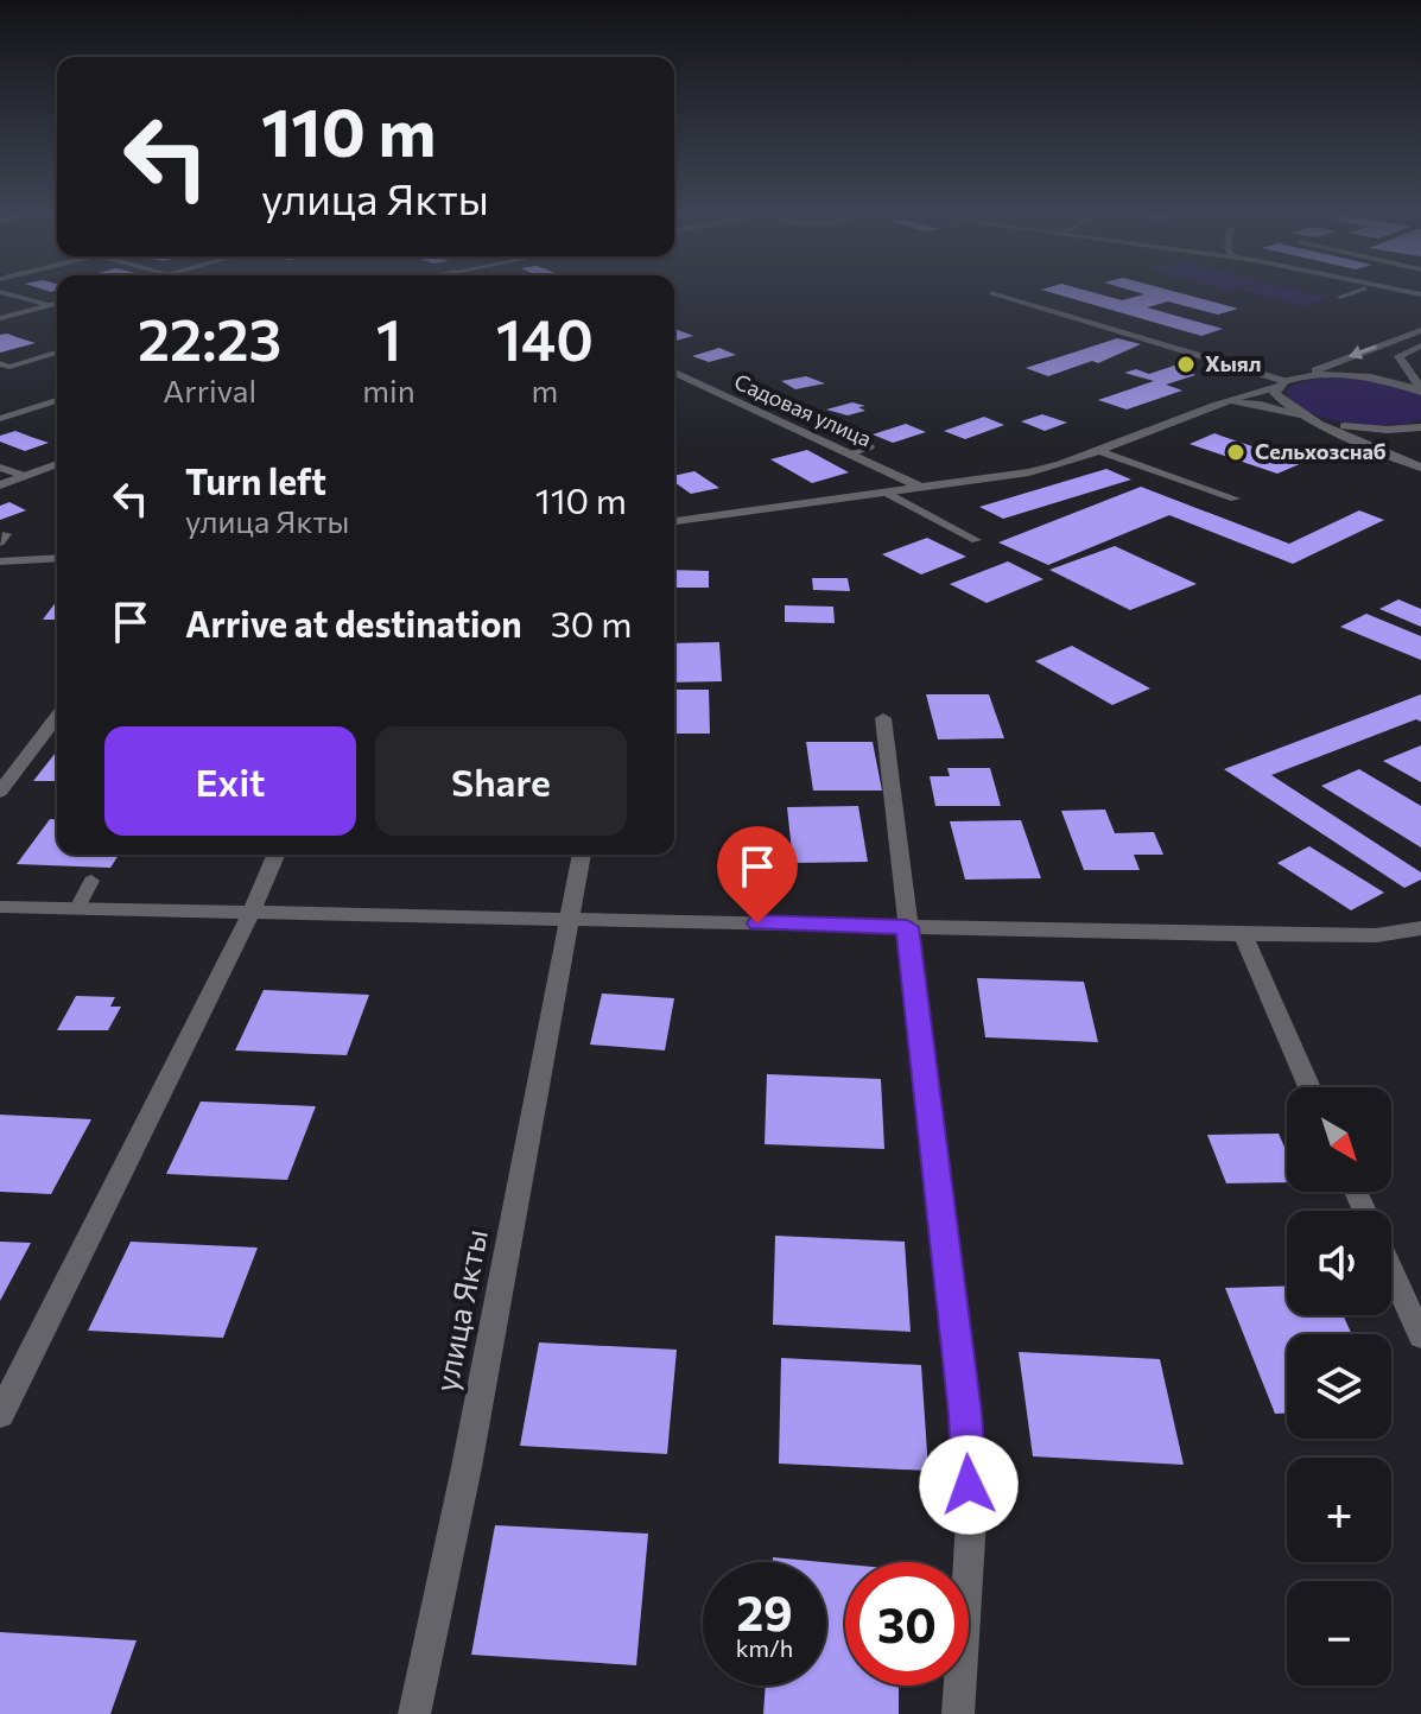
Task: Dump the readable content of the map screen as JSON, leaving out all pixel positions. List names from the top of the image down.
{
  "streets": {
    "street": ["Садовая улица", "улица Якты"]
  },
  "places": ["Хыял", "Сельхозснаб"],
  "north": "bottom right",
  "page": {
    "turn": ["110 m", "улица Якты"],
    "eta": [
      "22:23",
      "Arrival",
      "1",
      "min",
      "140",
      "m"
    ],
    "list": [
      {
        "name": "Turn left",
        "note": "улица Якты",
        "value": "110 m"
      },
      {
        "name": "Arrive at destination",
        "value": "30 m"
      }
    ],
    "buttons": ["Exit", "Share"],
    "map_buttons": ["+", "−"],
    "speed": "29 km/h",
    "limit": "30"
  }
}
